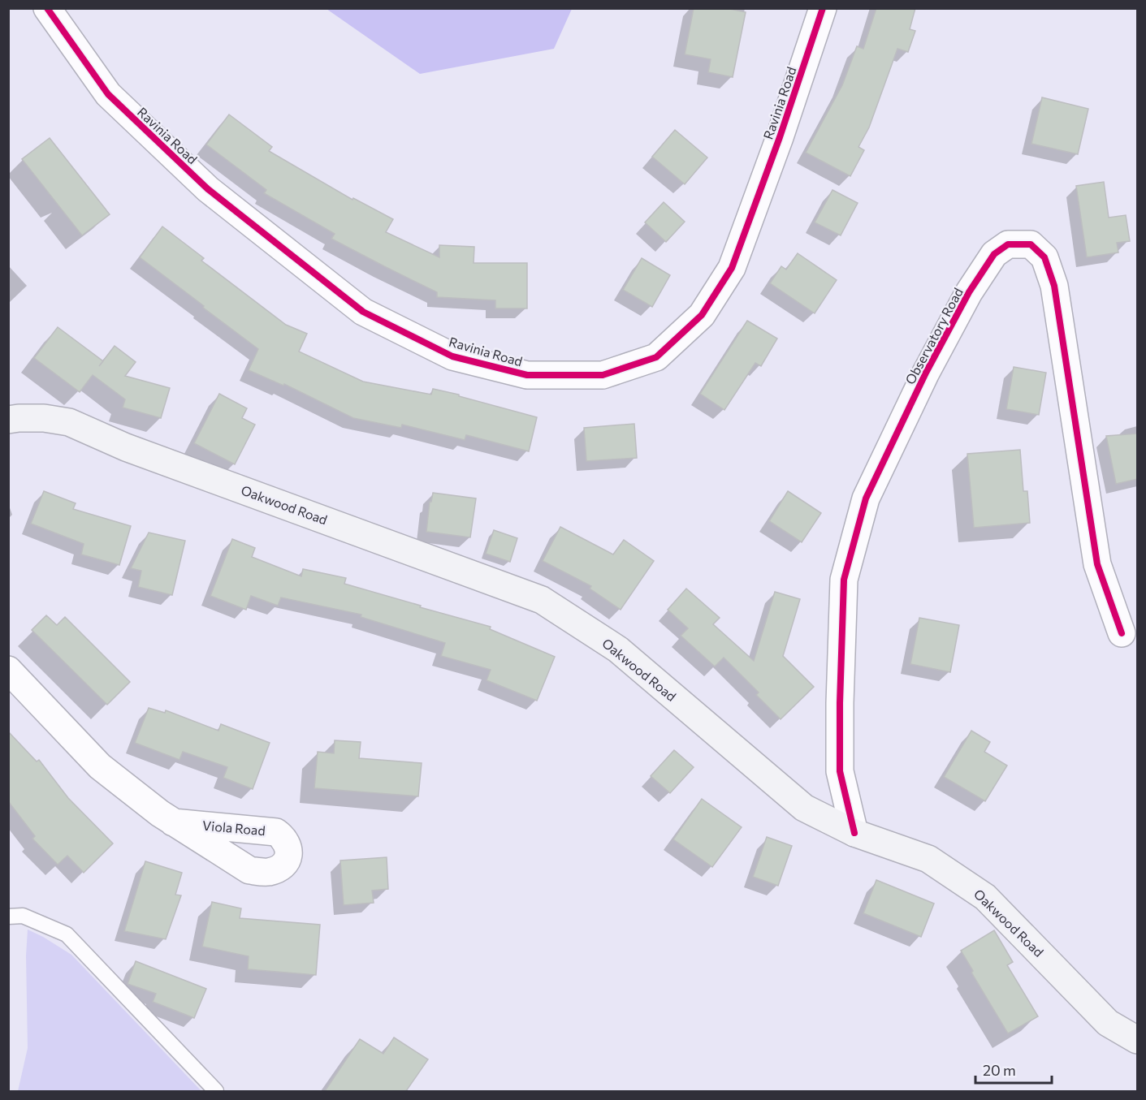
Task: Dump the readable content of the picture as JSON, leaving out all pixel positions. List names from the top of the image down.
{
  "streets": {
    "main road": ["Oakwood Road"],
    "street": ["Ravinia Road", "Observatory Road"]
  },
  "crossings": [
    ["Observatory Road", "Oakwood Road"]
  ],
  "scale_bar": "20 m"
}
